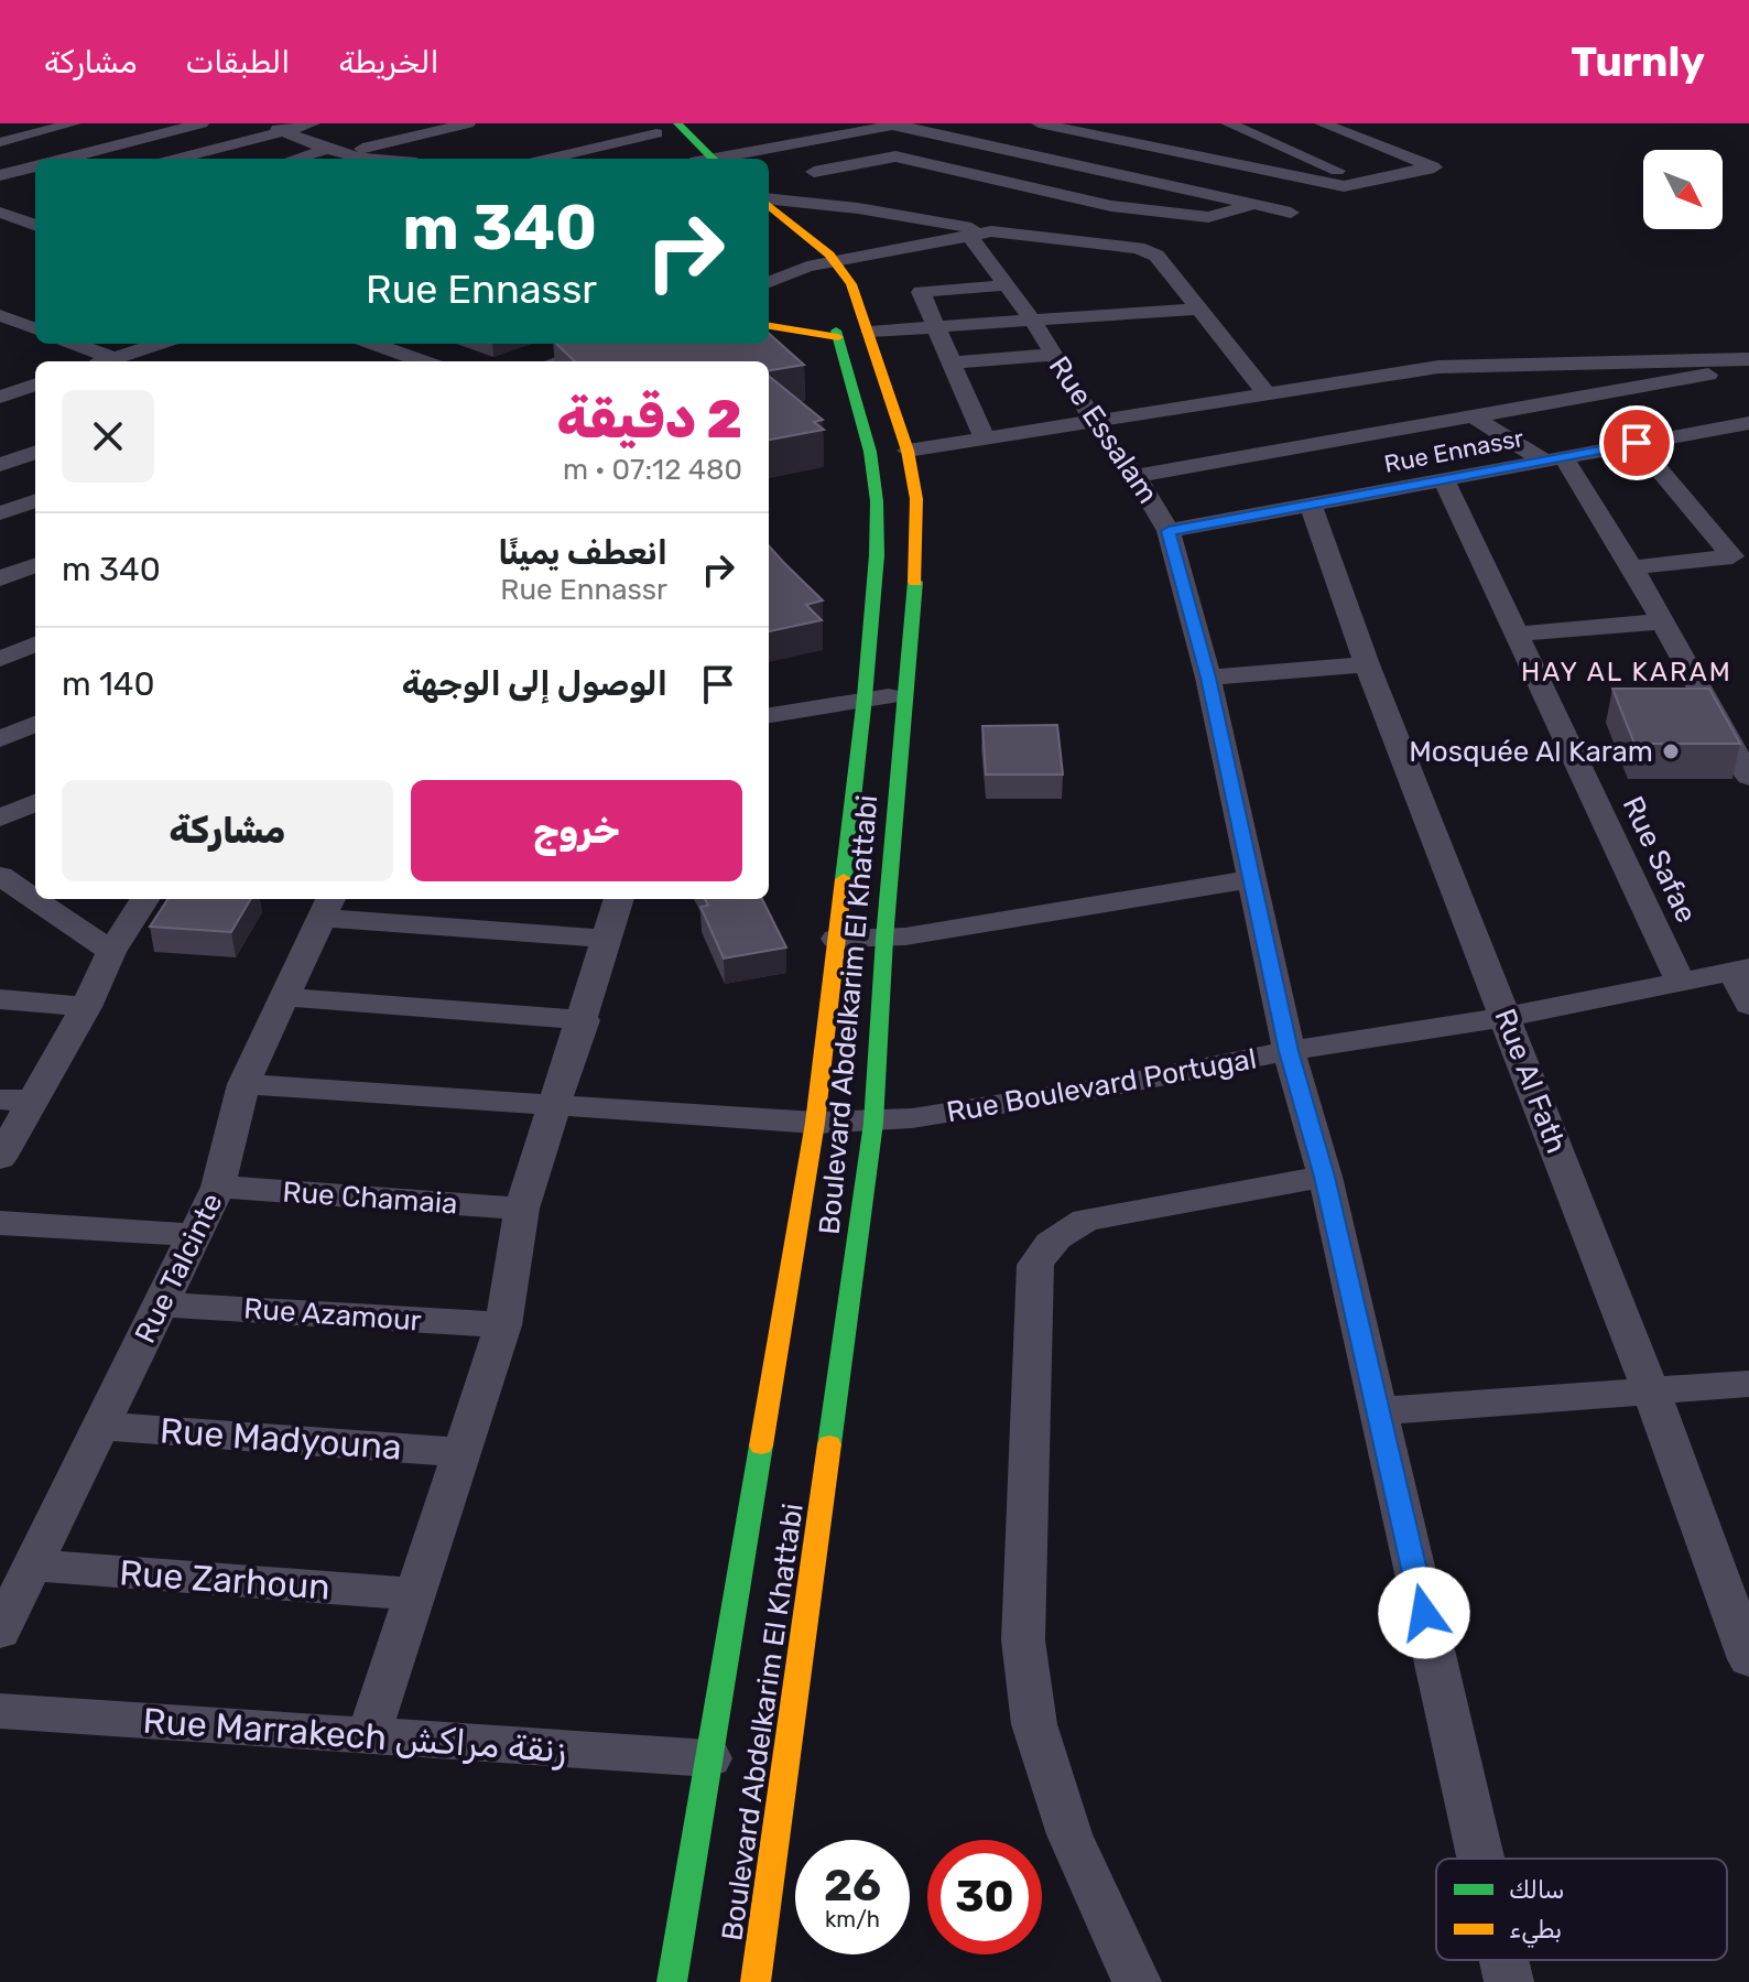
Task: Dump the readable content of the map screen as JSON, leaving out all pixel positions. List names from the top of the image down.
{
  "streets": {
    "street": [
      "Rue Essalam",
      "Rue Ennassr",
      "Rue Safae",
      "Boulevard Abdelkarim El Khattabi",
      "Rue Al Fath",
      "Rue Boulevard Portugal",
      "Rue Chamaia",
      "Rue Talcinte",
      "Rue Azamour",
      "Rue Madyouna",
      "Rue Zarhoun",
      "Rue Marrakech زنقة مراكش"
    ]
  },
  "crossings": [
    ["Rue Essalam", "Rue Ennassr"],
    ["Rue Essalam", "Rue Boulevard Portugal"],
    ["Rue Ennassr", "Rue Safae"],
    ["Rue Ennassr", "Rue Al Fath"],
    ["Rue Safae", "Rue Boulevard Portugal"],
    ["Boulevard Abdelkarim El Khattabi", "Rue Boulevard Portugal"],
    ["Boulevard Abdelkarim El Khattabi", "Rue Marrakech زنقة مراكش"],
    ["Rue Al Fath", "Rue Boulevard Portugal"],
    ["Rue Boulevard Portugal", "Rue Talcinte"],
    ["Rue Chamaia", "Rue Talcinte"],
    ["Rue Talcinte", "Rue Azamour"],
    ["Rue Talcinte", "Rue Madyouna"],
    ["Rue Talcinte", "Rue Zarhoun"]
  ],
  "districts": ["HAY AL KARAM"],
  "places": ["Mosquée Al Karam"],
  "legend": ["سالك", "بطيء"],
  "north": "bottom right",
  "page": {
    "header": "Turnly",
    "nav": ["الخريطة", "الطبقات", "مشاركة"],
    "turn": ["340 m", "Rue Ennassr"],
    "heading": ["2 دقيقة", "480 m · 07:12"],
    "list": [
      {
        "name": "انعطف يمينًا",
        "note": "Rue Ennassr",
        "value": "340 m"
      },
      {
        "name": "الوصول إلى الوجهة",
        "value": "140 m"
      }
    ],
    "buttons": ["خروج", "مشاركة"],
    "speed": "26 km/h",
    "limit": "30"
  }
}
